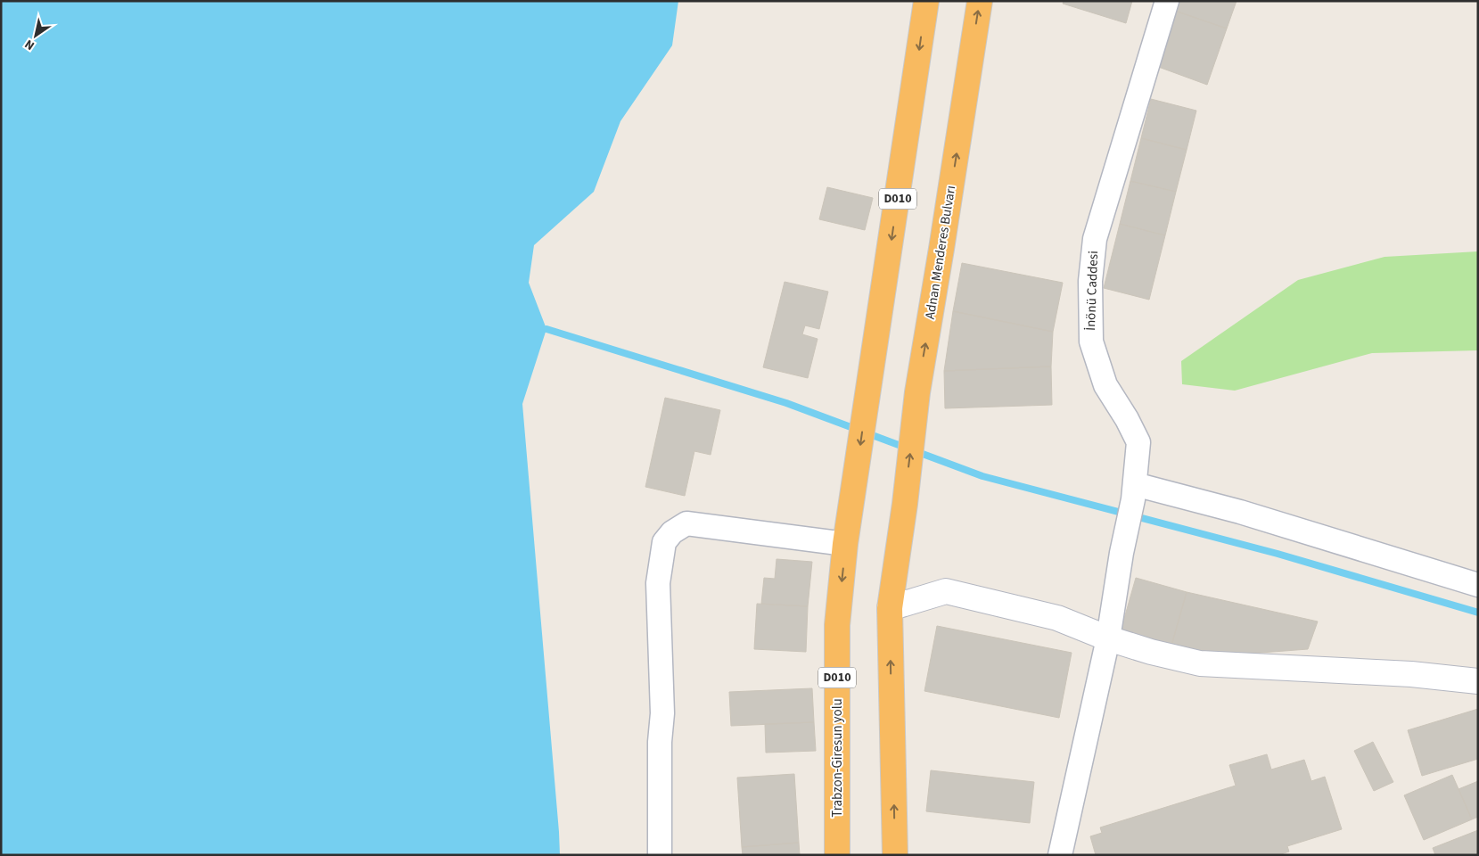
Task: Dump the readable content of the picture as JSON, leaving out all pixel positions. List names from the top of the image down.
{
  "streets": {
    "highway": ["D010", "Adnan Menderes Bulvarı", "Trabzon-Giresun yolu"],
    "street": ["İnönü Caddesi"]
  },
  "one_way": ["Adnan Menderes Bulvarı", "Trabzon-Giresun yolu"],
  "north": "bottom left"
}
